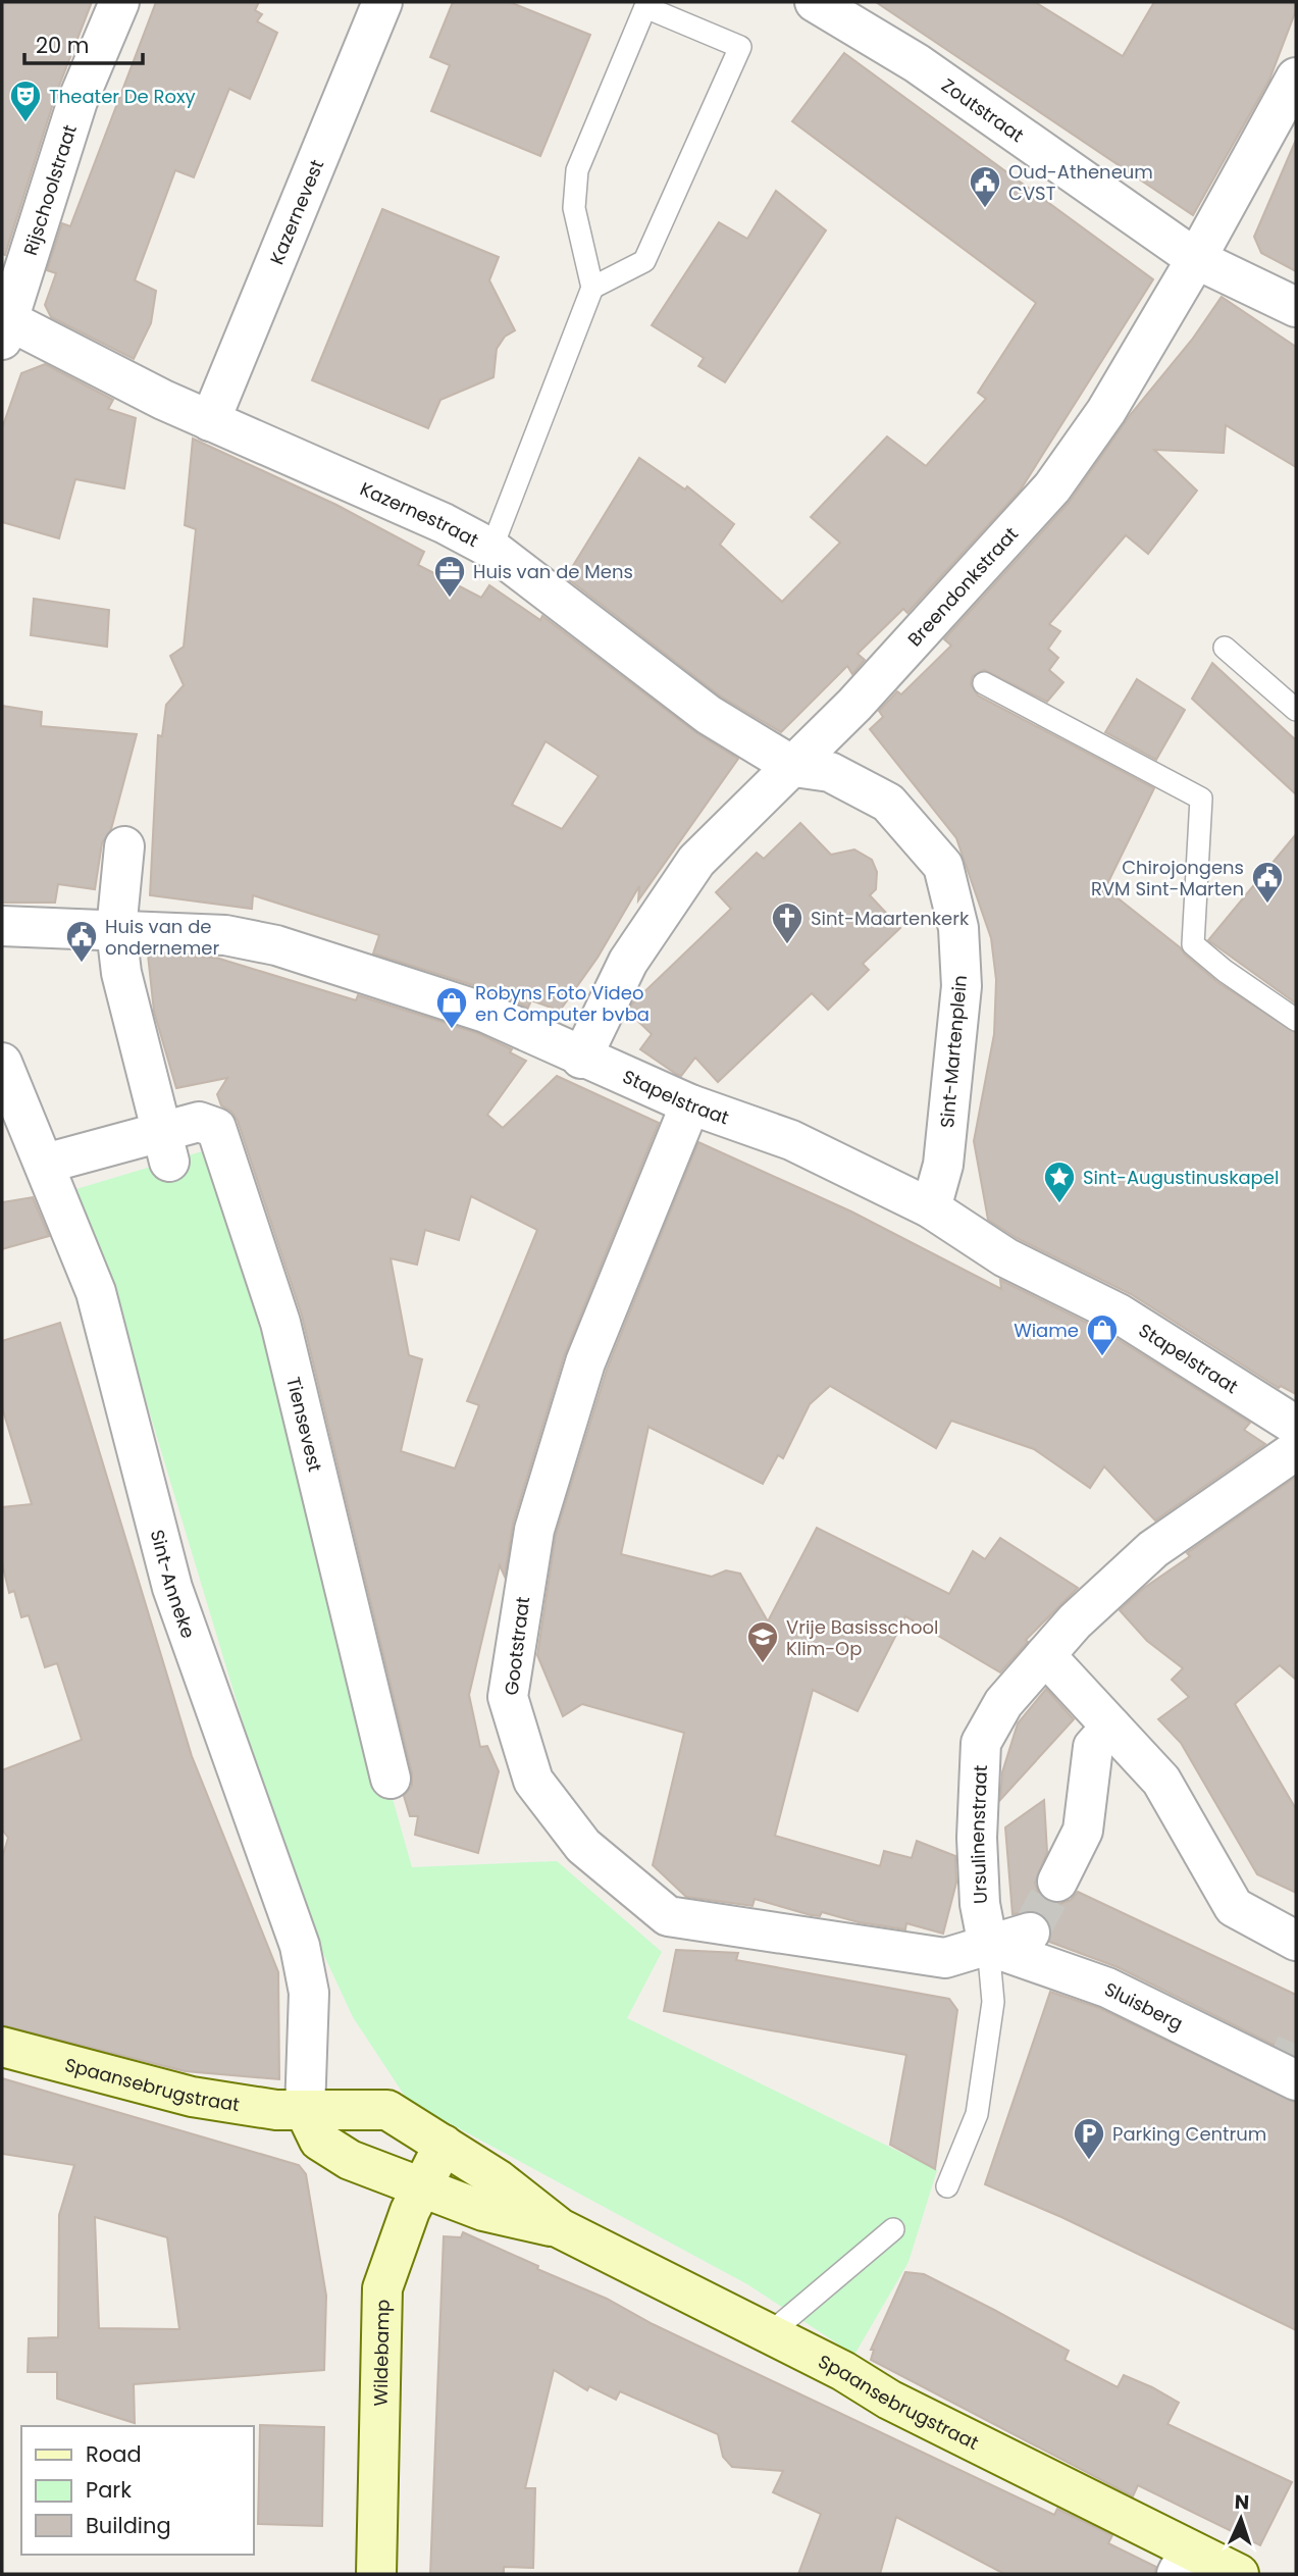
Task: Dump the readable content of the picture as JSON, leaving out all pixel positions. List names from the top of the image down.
{
  "streets": {
    "street": [
      "Zoutstraat",
      "Rijschoolstraat",
      "Kazernevest",
      "Kazernestraat",
      "Breendonkstraat",
      "Sint-Martenplein",
      "Stapelstraat",
      "Tiensevest",
      "Sint-Anneke",
      "Gootstraat",
      "Ursulinenstraat",
      "Sluisberg",
      "Spaansebrugstraat",
      "Wildebamp"
    ]
  },
  "crossings": [
    ["Zoutstraat", "Breendonkstraat"],
    ["Rijschoolstraat", "Kazernestraat"],
    ["Kazernevest", "Kazernestraat"],
    ["Kazernestraat", "Breendonkstraat"],
    ["Kazernestraat", "Sint-Martenplein"],
    ["Breendonkstraat", "Sint-Martenplein"],
    ["Breendonkstraat", "Stapelstraat"],
    ["Sint-Martenplein", "Stapelstraat"],
    ["Stapelstraat", "Gootstraat"],
    ["Tiensevest", "Sint-Anneke"],
    ["Sint-Anneke", "Spaansebrugstraat"],
    ["Gootstraat", "Ursulinenstraat"],
    ["Gootstraat", "Sluisberg"],
    ["Ursulinenstraat", "Sluisberg"],
    ["Spaansebrugstraat", "Wildebamp"]
  ],
  "places": {
    "theatre": ["Theater De Roxy"],
    "public building": ["Oud-Atheneum CVST", "Chirojongens RVM Sint-Marten", "Huis van de ondernemer"],
    "office": ["Huis van de Mens"],
    "church": ["Sint-Maartenkerk"],
    "shop": ["Robyns Foto Video en Computer bvba", "Wiame"],
    "place": ["Sint-Augustinuskapel"],
    "school or university": ["Vrije Basisschool Klim-Op"],
    "parking": ["Parking Centrum"]
  },
  "legend": ["Road", "Park", "Building"],
  "scale_bar": "20 m",
  "north": "top"
}
